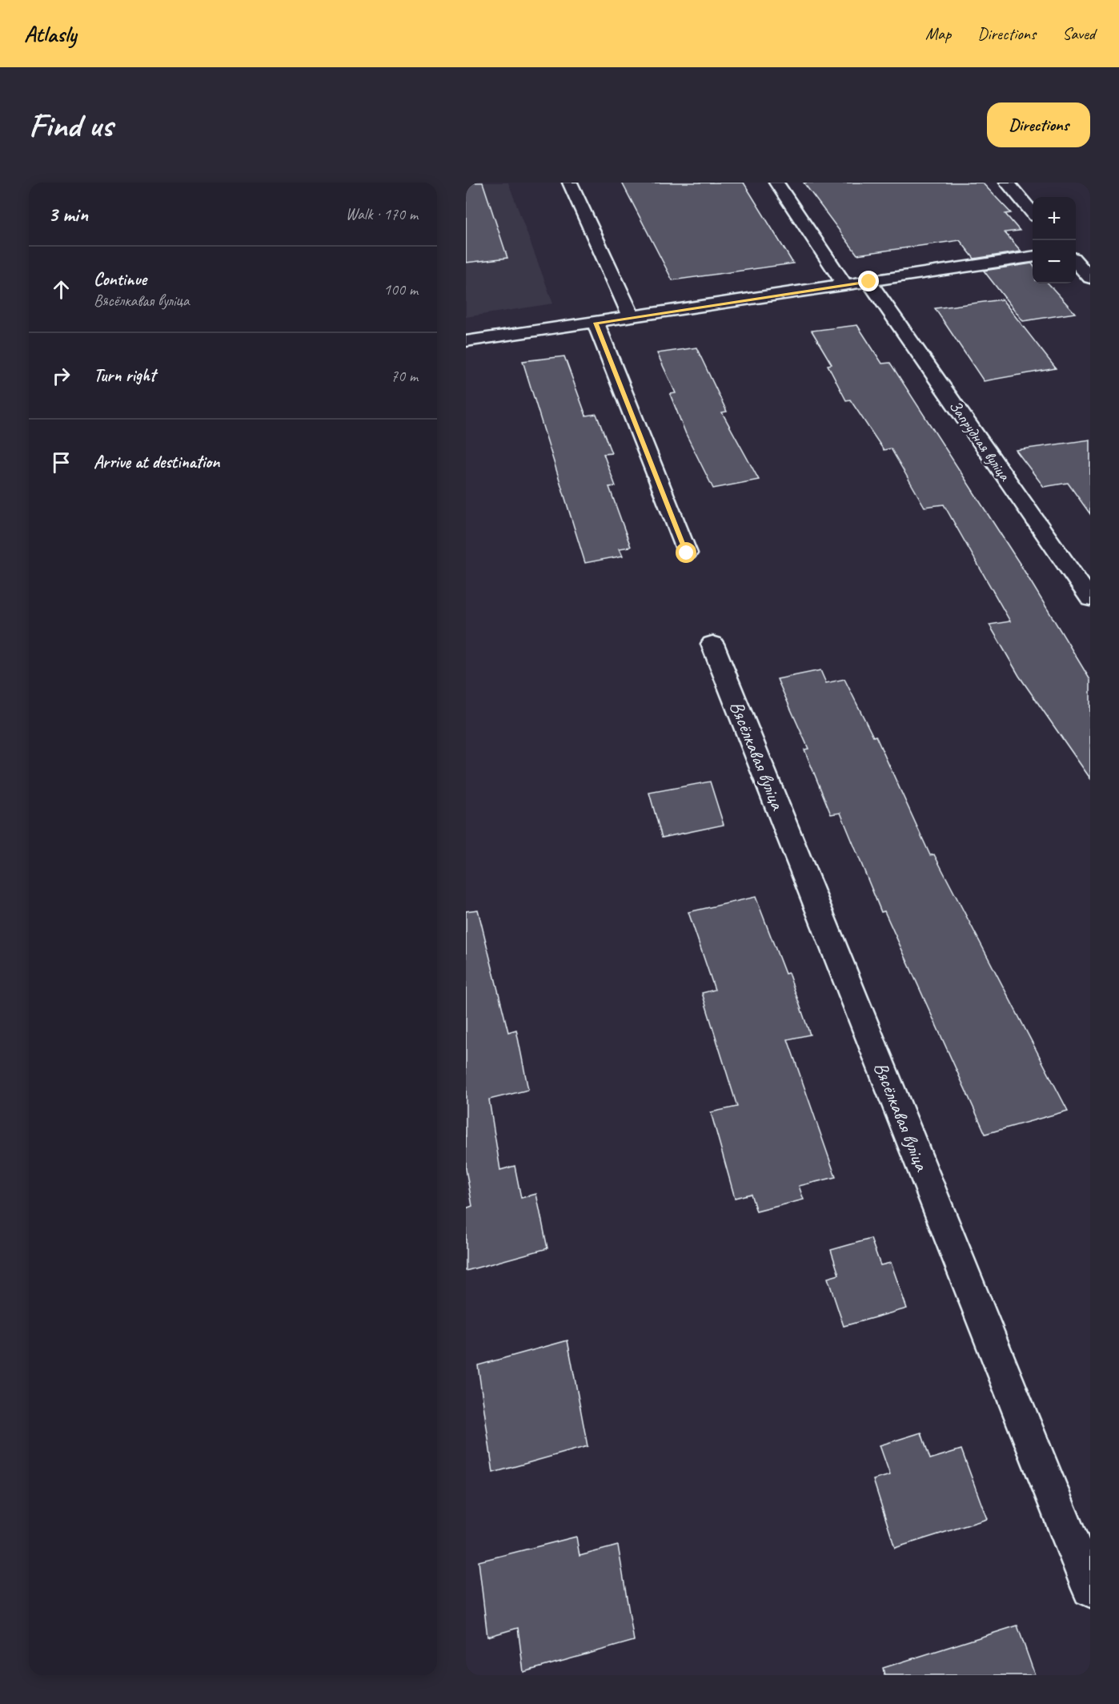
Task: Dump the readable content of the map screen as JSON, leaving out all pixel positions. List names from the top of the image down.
{
  "streets": {
    "street": ["Запрудная вуліца", "Вясёлкавая вуліца"]
  },
  "page": {
    "header": "Atlasly",
    "nav": ["Map", "Directions", "Saved"],
    "buttons": "Directions",
    "title": "Find us",
    "heading": ["3 min", "Walk · 170 m"],
    "map_buttons": ["+", "−"],
    "list": [
      ["Continue", "Вясёлкавая вуліца", "100 m"],
      ["Turn right", "70 m"],
      "Arrive at destination"
    ]
  }
}
